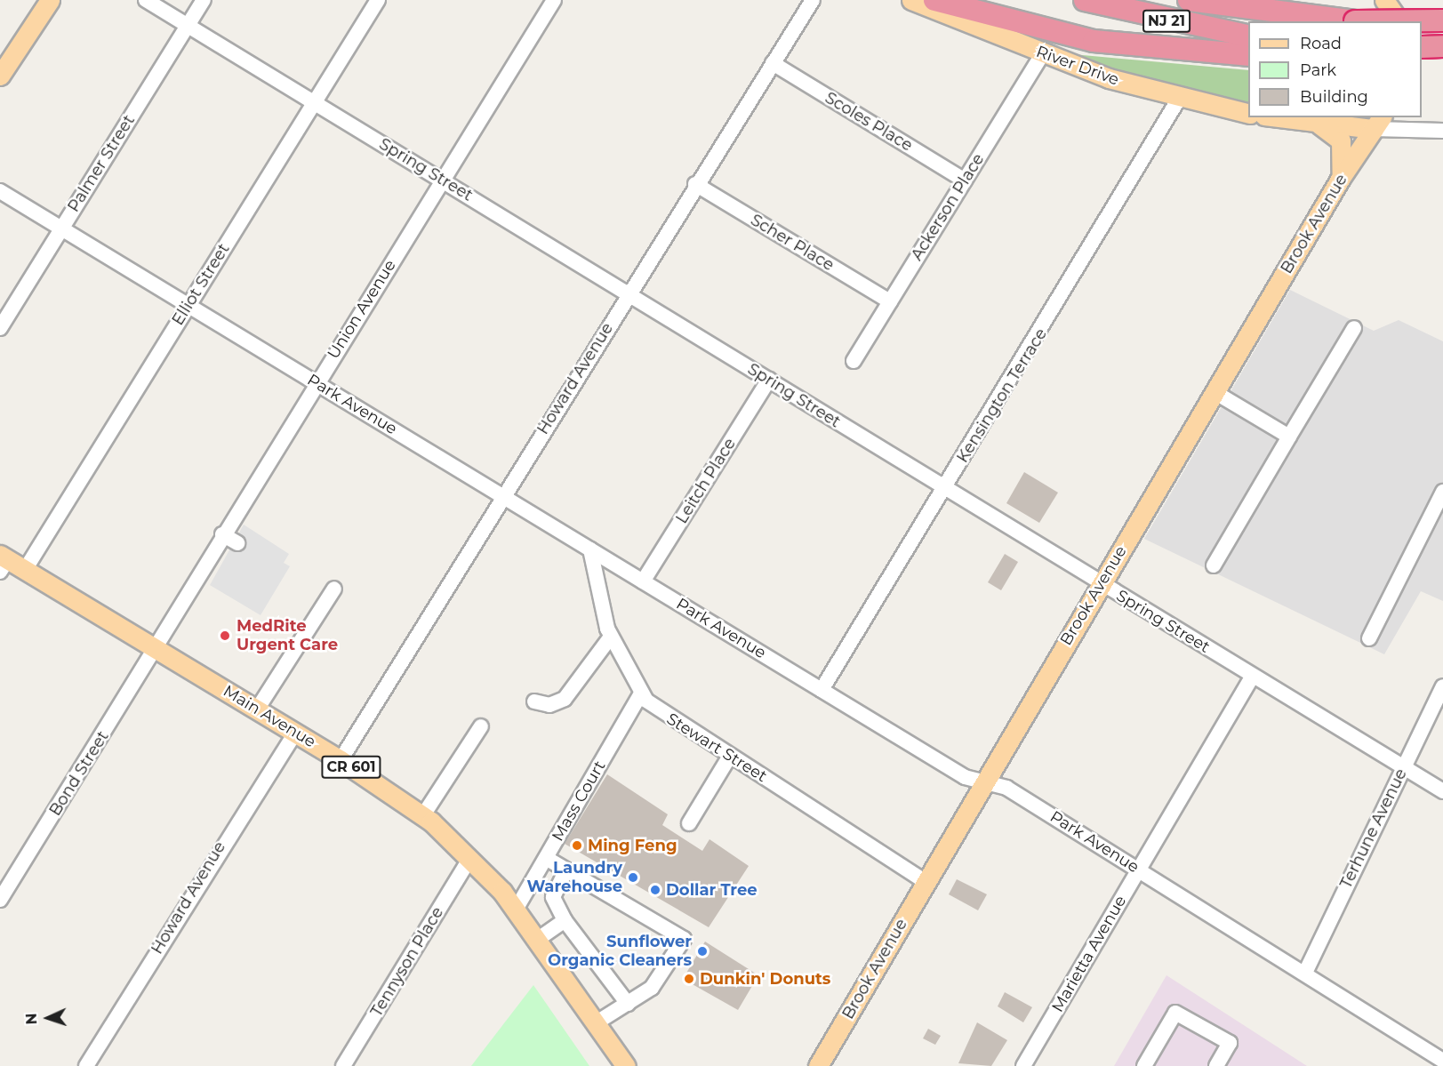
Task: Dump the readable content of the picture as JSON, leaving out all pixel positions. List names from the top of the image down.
{
  "streets": {
    "highway": ["NJ 21"],
    "main road": [
      "River Drive",
      "Brook Avenue",
      "Main Avenue",
      "CR 601"
    ],
    "street": [
      "Scoles Place",
      "Palmer Street",
      "Spring Street",
      "Ackerson Place",
      "Scher Place",
      "Elliot Street",
      "Union Avenue",
      "Howard Avenue",
      "Kensington Terrace",
      "Park Avenue",
      "Leitch Place",
      "Stewart Street",
      "Bond Street",
      "Mass Court",
      "Terhune Avenue",
      "Marietta Avenue",
      "Tennyson Place"
    ]
  },
  "crossings": [
    ["River Drive", "Ackerson Place"],
    ["River Drive", "Kensington Terrace"],
    ["Scoles Place", "Ackerson Place"],
    ["Scoles Place", "Howard Avenue"],
    ["Palmer Street", "Spring Street"],
    ["Palmer Street", "Park Avenue"],
    ["Spring Street", "Brook Avenue"],
    ["Spring Street", "Elliot Street"],
    ["Spring Street", "Union Avenue"],
    ["Spring Street", "Howard Avenue"],
    ["Spring Street", "Kensington Terrace"],
    ["Spring Street", "Leitch Place"],
    ["Spring Street", "Terhune Avenue"],
    ["Spring Street", "Marietta Avenue"],
    ["Ackerson Place", "Scher Place"],
    ["Brook Avenue", "Park Avenue"],
    ["Brook Avenue", "Stewart Street"],
    ["Scher Place", "Howard Avenue"],
    ["Elliot Street", "Park Avenue"],
    ["Elliot Street", "Main Avenue"],
    ["Union Avenue", "Park Avenue"],
    ["Union Avenue", "Main Avenue"],
    ["Union Avenue", "Bond Street"],
    ["Howard Avenue", "Park Avenue"],
    ["Howard Avenue", "Main Avenue"],
    ["Kensington Terrace", "Park Avenue"],
    ["Park Avenue", "Leitch Place"],
    ["Park Avenue", "Stewart Street"],
    ["Park Avenue", "Terhune Avenue"],
    ["Park Avenue", "Marietta Avenue"],
    ["Main Avenue", "Bond Street"],
    ["Main Avenue", "Mass Court"],
    ["Main Avenue", "Tennyson Place"],
    ["Stewart Street", "Mass Court"]
  ],
  "places": [
    "MedRite Urgent Care",
    "Ming Feng",
    "Laundry Warehouse",
    "Dollar Tree",
    "Sunflower Organic Cleaners",
    "Dunkin' Donuts"
  ],
  "legend": ["Road", "Park", "Building"],
  "north": "left"
}
